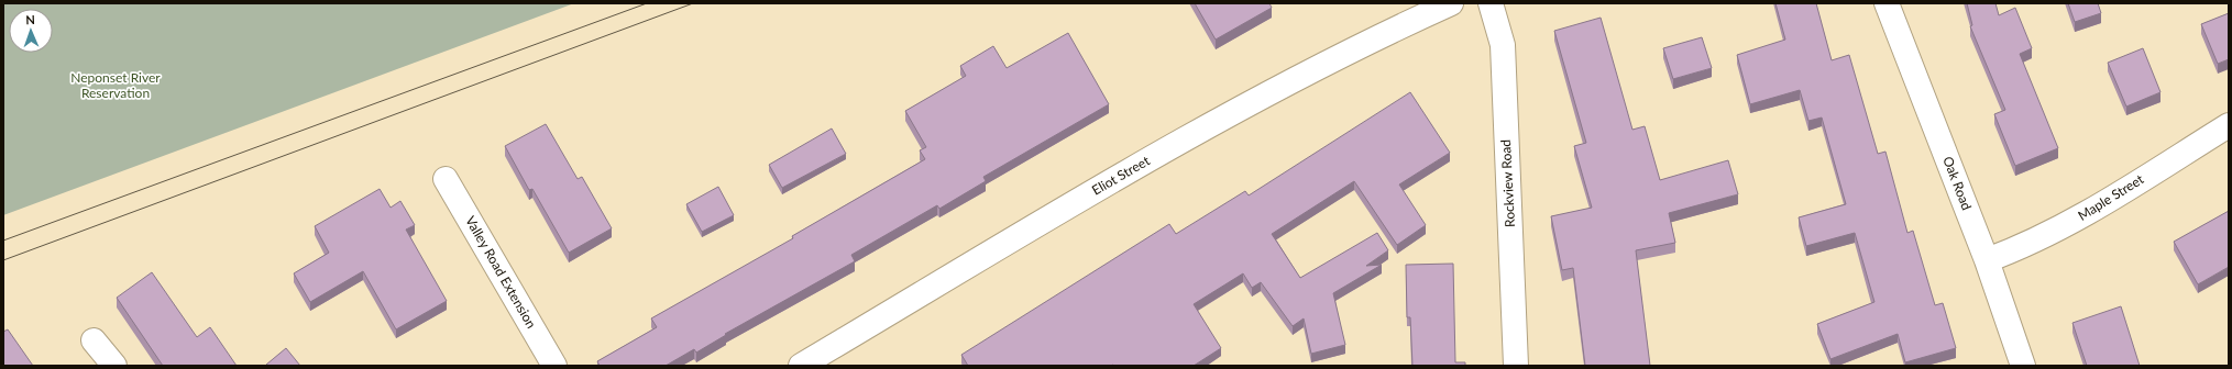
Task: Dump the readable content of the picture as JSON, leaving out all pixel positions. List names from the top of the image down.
{
  "streets": {
    "street": [
      "Eliot Street",
      "Rockview Road",
      "Oak Road",
      "Maple Street",
      "Valley Road Extension"
    ]
  },
  "crossings": [
    ["Oak Road", "Maple Street"]
  ],
  "parks": ["Neponset River Reservation"],
  "north": "top"
}
